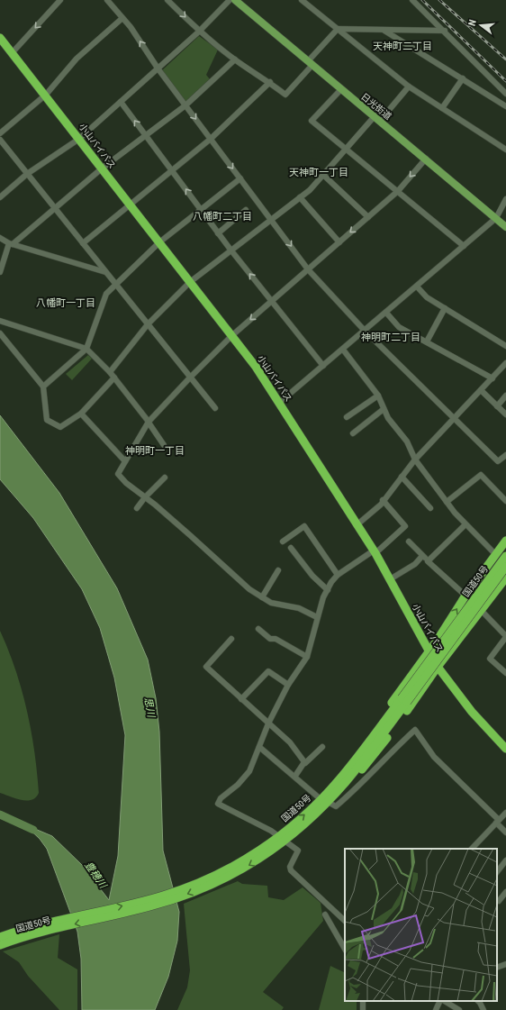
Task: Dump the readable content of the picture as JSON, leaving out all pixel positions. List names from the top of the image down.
{
  "streets": {
    "highway": ["小山バイパス", "国道50号"],
    "main road": ["日光街道"]
  },
  "districts": [
    "天神町二丁目",
    "天神町一丁目",
    "八幡町二丁目",
    "八幡町一丁目",
    "神明町二丁目",
    "神明町一丁目"
  ],
  "water": ["思川", "豊穂川"],
  "north": "left"
}
